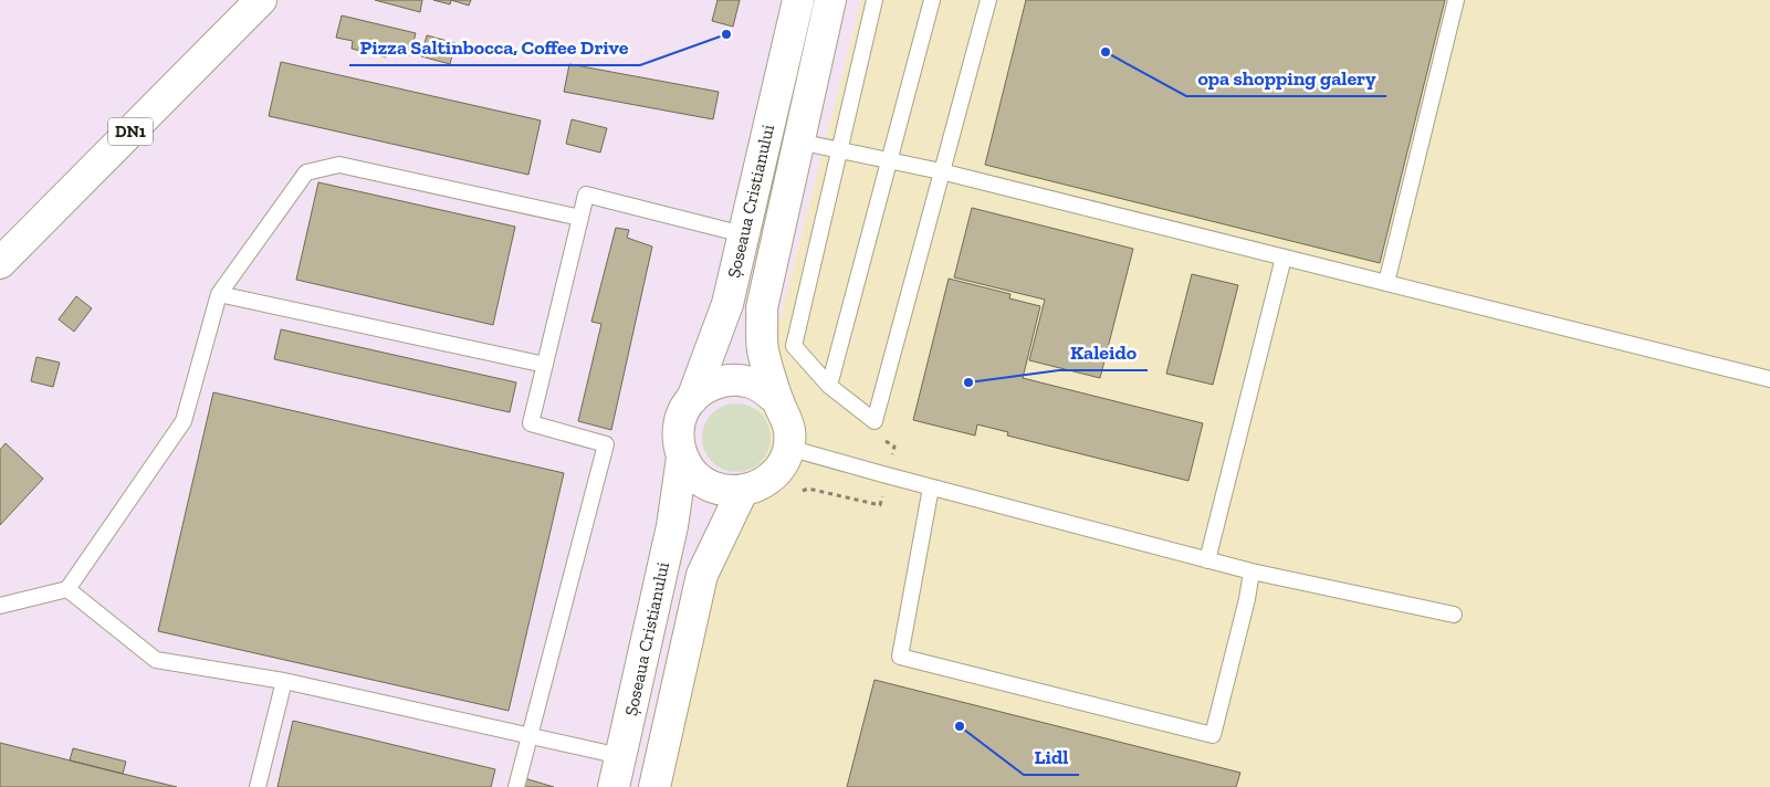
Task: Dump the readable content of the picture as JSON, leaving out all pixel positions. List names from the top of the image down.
{
  "streets": {
    "street": ["DN1", "Șoseaua Cristianului"]
  },
  "places": [
    "Pizza Saltinbocca, Coffee Drive",
    "opa shopping galery",
    "Kaleido",
    "Lidl"
  ]
}
